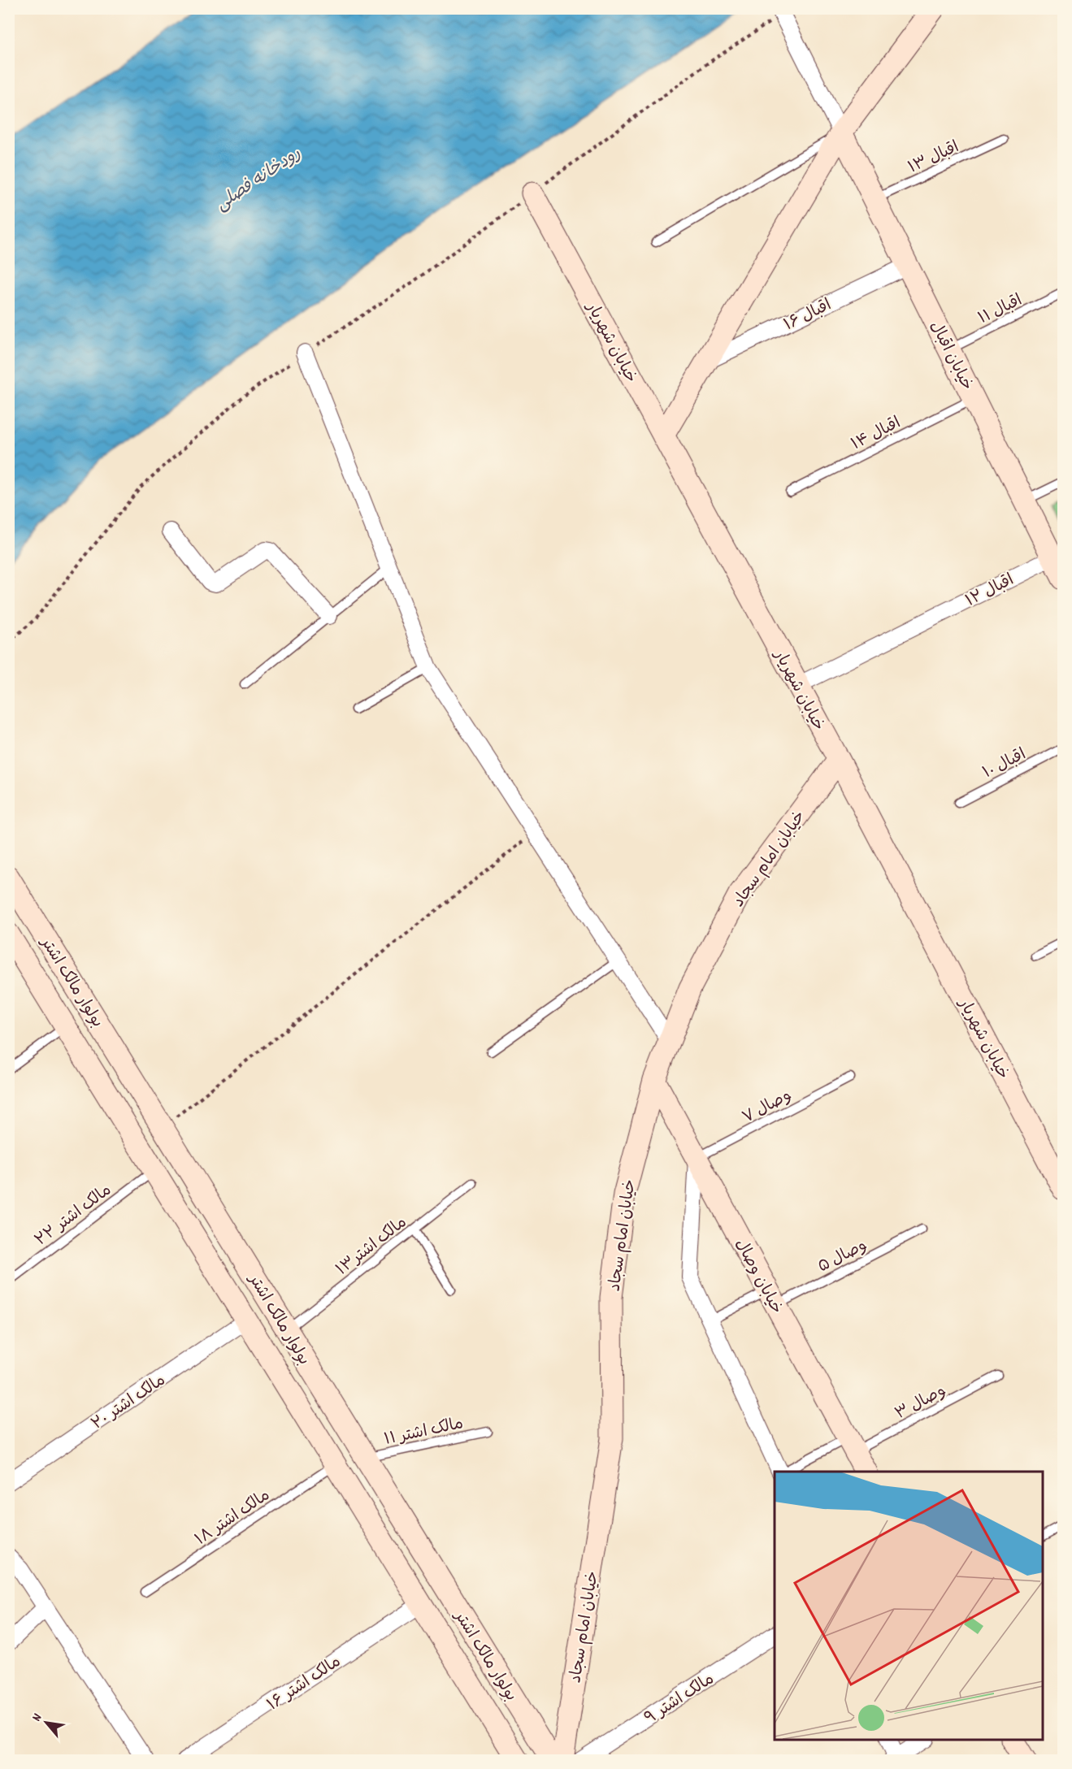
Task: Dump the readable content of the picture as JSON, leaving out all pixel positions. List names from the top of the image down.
{
  "streets": {
    "street": [
      "اقبال ۱۶",
      "خیابان شهریار",
      "خیابان اقبال",
      "اقبال ۱۲",
      "خیابان امام سجاد",
      "بولوار مالک اشتر",
      "خیابان وصال",
      "مالک اشتر ۲۰",
      "مالک اشتر ۱۶",
      "مالک اشتر ۹"
    ],
    "lane": [
      "اقبال ۱۳",
      "اقبال ۱۱",
      "اقبال ۱۴",
      "اقبال ۱۰",
      "وصال ۷",
      "مالک اشتر ۲۲",
      "مالک اشتر۱۳",
      "وصال ۵",
      "وصال ۳",
      "مالک اشتر ۱۱",
      "مالک اشتر ۱۸"
    ]
  },
  "crossings": [
    ["اقبال ۱۳", "خیابان اقبال"],
    ["اقبال ۱۱", "خیابان اقبال"],
    ["اقبال ۱۶", "خیابان اقبال"],
    ["خیابان شهریار", "اقبال ۱۲"],
    ["خیابان شهریار", "خیابان امام سجاد"],
    ["خیابان اقبال", "اقبال ۱۴"],
    ["خیابان اقبال", "اقبال ۱۲"],
    ["خیابان امام سجاد", "خیابان وصال"],
    ["بولوار مالک اشتر", "مالک اشتر ۲۲"],
    ["بولوار مالک اشتر", "مالک اشتر۱۳"],
    ["بولوار مالک اشتر", "مالک اشتر ۲۰"],
    ["بولوار مالک اشتر", "مالک اشتر ۱۱"],
    ["بولوار مالک اشتر", "مالک اشتر ۱۸"],
    ["بولوار مالک اشتر", "مالک اشتر ۱۶"],
    ["وصال ۷", "خیابان وصال"],
    ["وصال ۵", "خیابان وصال"],
    ["خیابان وصال", "وصال ۳"]
  ],
  "water": ["رودخانه فصلی"],
  "north": "top left"
}
